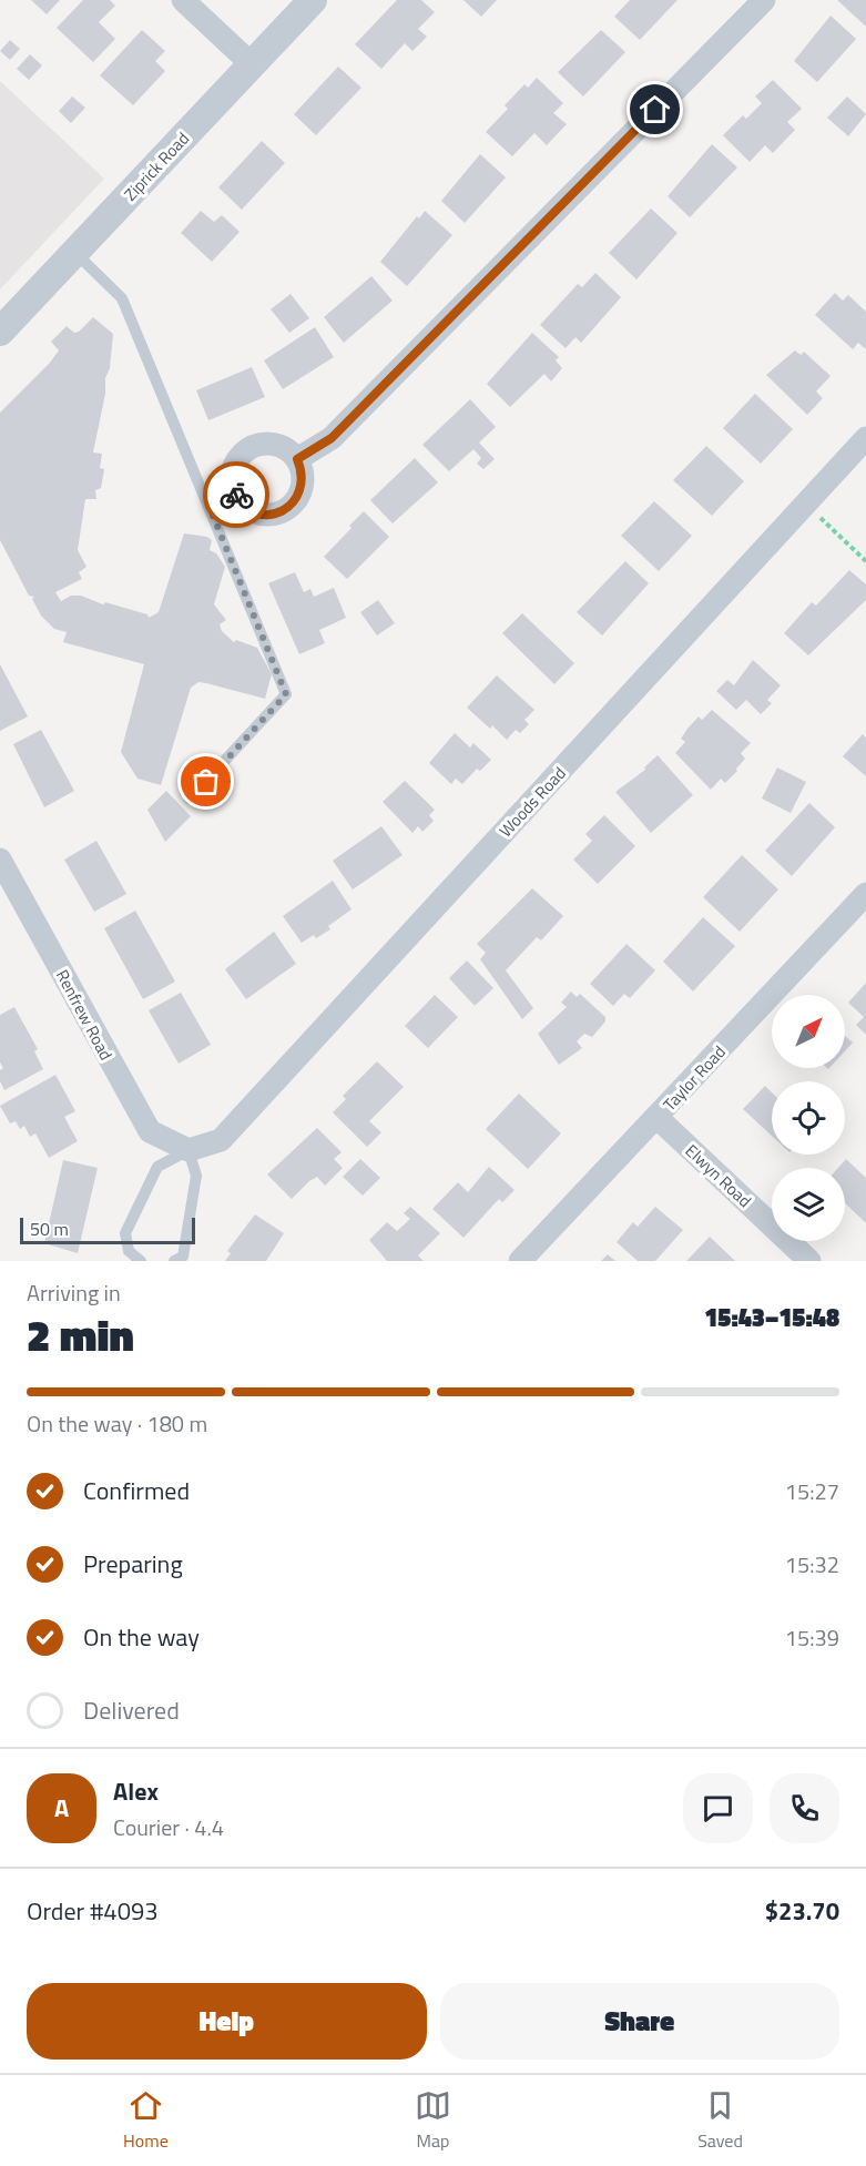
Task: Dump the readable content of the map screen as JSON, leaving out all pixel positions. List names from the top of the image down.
{
  "streets": {
    "street": [
      "Ziprick Road",
      "Woods Road",
      "Renfrew Road",
      "Taylor Road",
      "Elwyn Road"
    ]
  },
  "crossings": [
    ["Woods Road", "Renfrew Road"],
    ["Taylor Road", "Elwyn Road"]
  ],
  "scale_bar": "50 m",
  "north": "top right",
  "page": {
    "scale": "50 m",
    "heading": ["2 min", "Arriving in", "15:43–15:48"],
    "panel": [
      "Alex",
      "Courier · 4.4",
      "Order #4093",
      "$23.70"
    ],
    "bar": "On the way · 180 m",
    "list": [
      ["Confirmed", "15:27"],
      ["Preparing", "15:32"],
      ["On the way", "15:39"],
      "Delivered"
    ],
    "round": "A",
    "buttons": ["Help", "Share"],
    "tabs": ["Home", "Map", "Saved"]
  }
}
